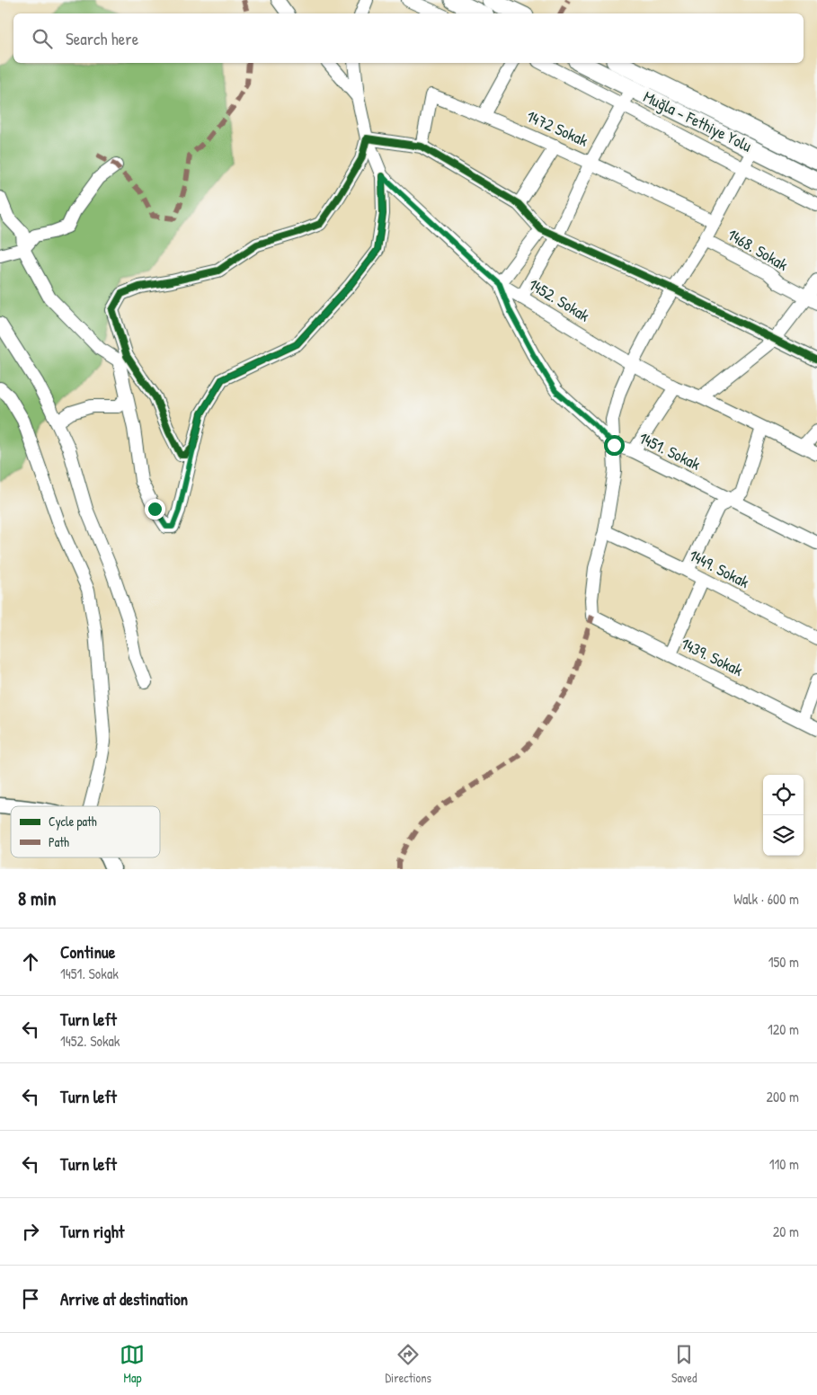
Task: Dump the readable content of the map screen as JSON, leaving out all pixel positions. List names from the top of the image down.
{
  "streets": {
    "highway": ["Muğla - Fethiye Yolu"],
    "street": [
      "1472 Sokak",
      "1468. Sokak",
      "1452. Sokak",
      "1451. Sokak",
      "1449. Sokak",
      "1439. Sokak"
    ]
  },
  "crossings": [
    ["1452. Sokak", "1451. Sokak"],
    ["1449. Sokak", "1439. Sokak"]
  ],
  "legend": ["Cycle path", "Path"],
  "page": {
    "search": "Search here",
    "heading": ["8 min", "Walk · 600 m"],
    "list": [
      ["Continue", "1451. Sokak", "150 m"],
      ["Turn left", "1452. Sokak", "120 m"],
      ["Turn left", "200 m"],
      ["Turn left", "110 m"],
      ["Turn right", "20 m"],
      "Arrive at destination"
    ],
    "nav": ["Map", "Directions", "Saved"]
  }
}
